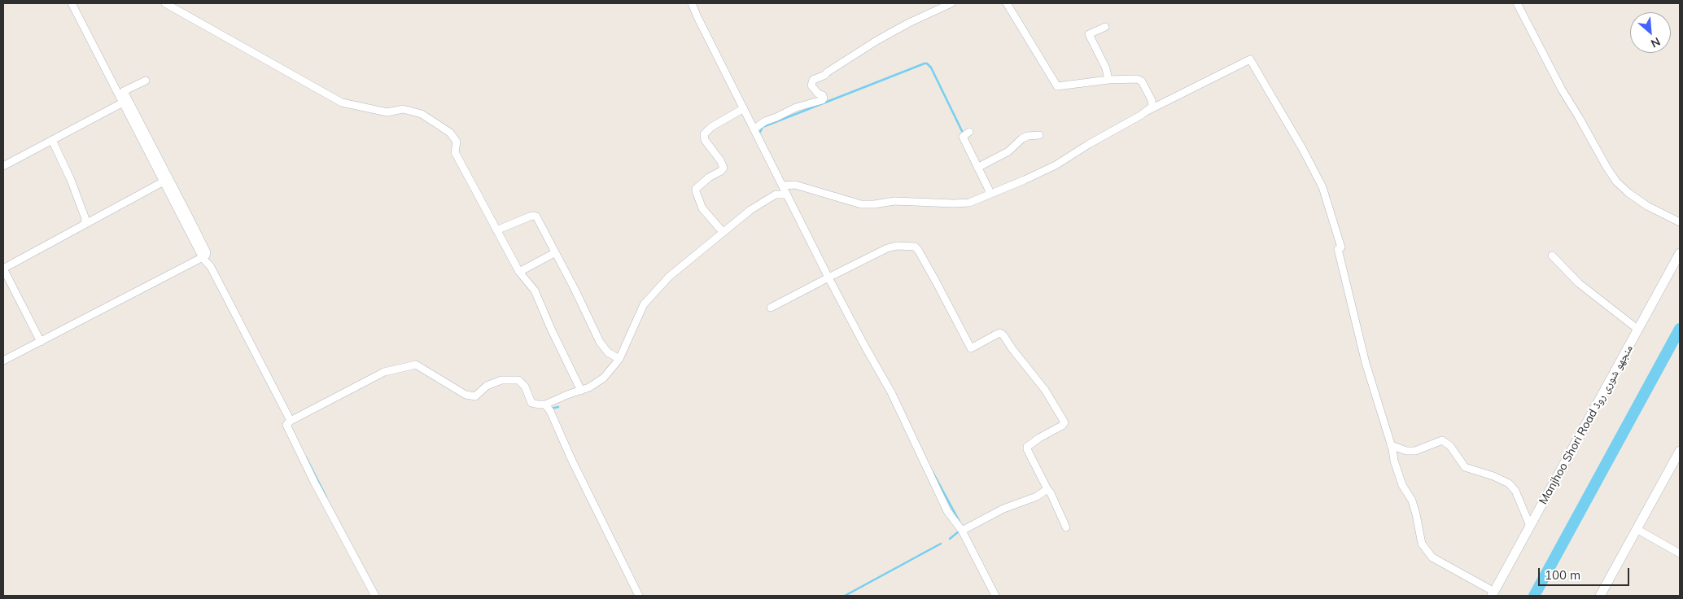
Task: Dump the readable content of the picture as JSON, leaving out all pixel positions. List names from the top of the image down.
{
  "streets": {
    "street": ["Manjhoo Shori Road منجھو شوری روڈ"]
  },
  "scale_bar": "100 m",
  "north": "bottom right"
}
